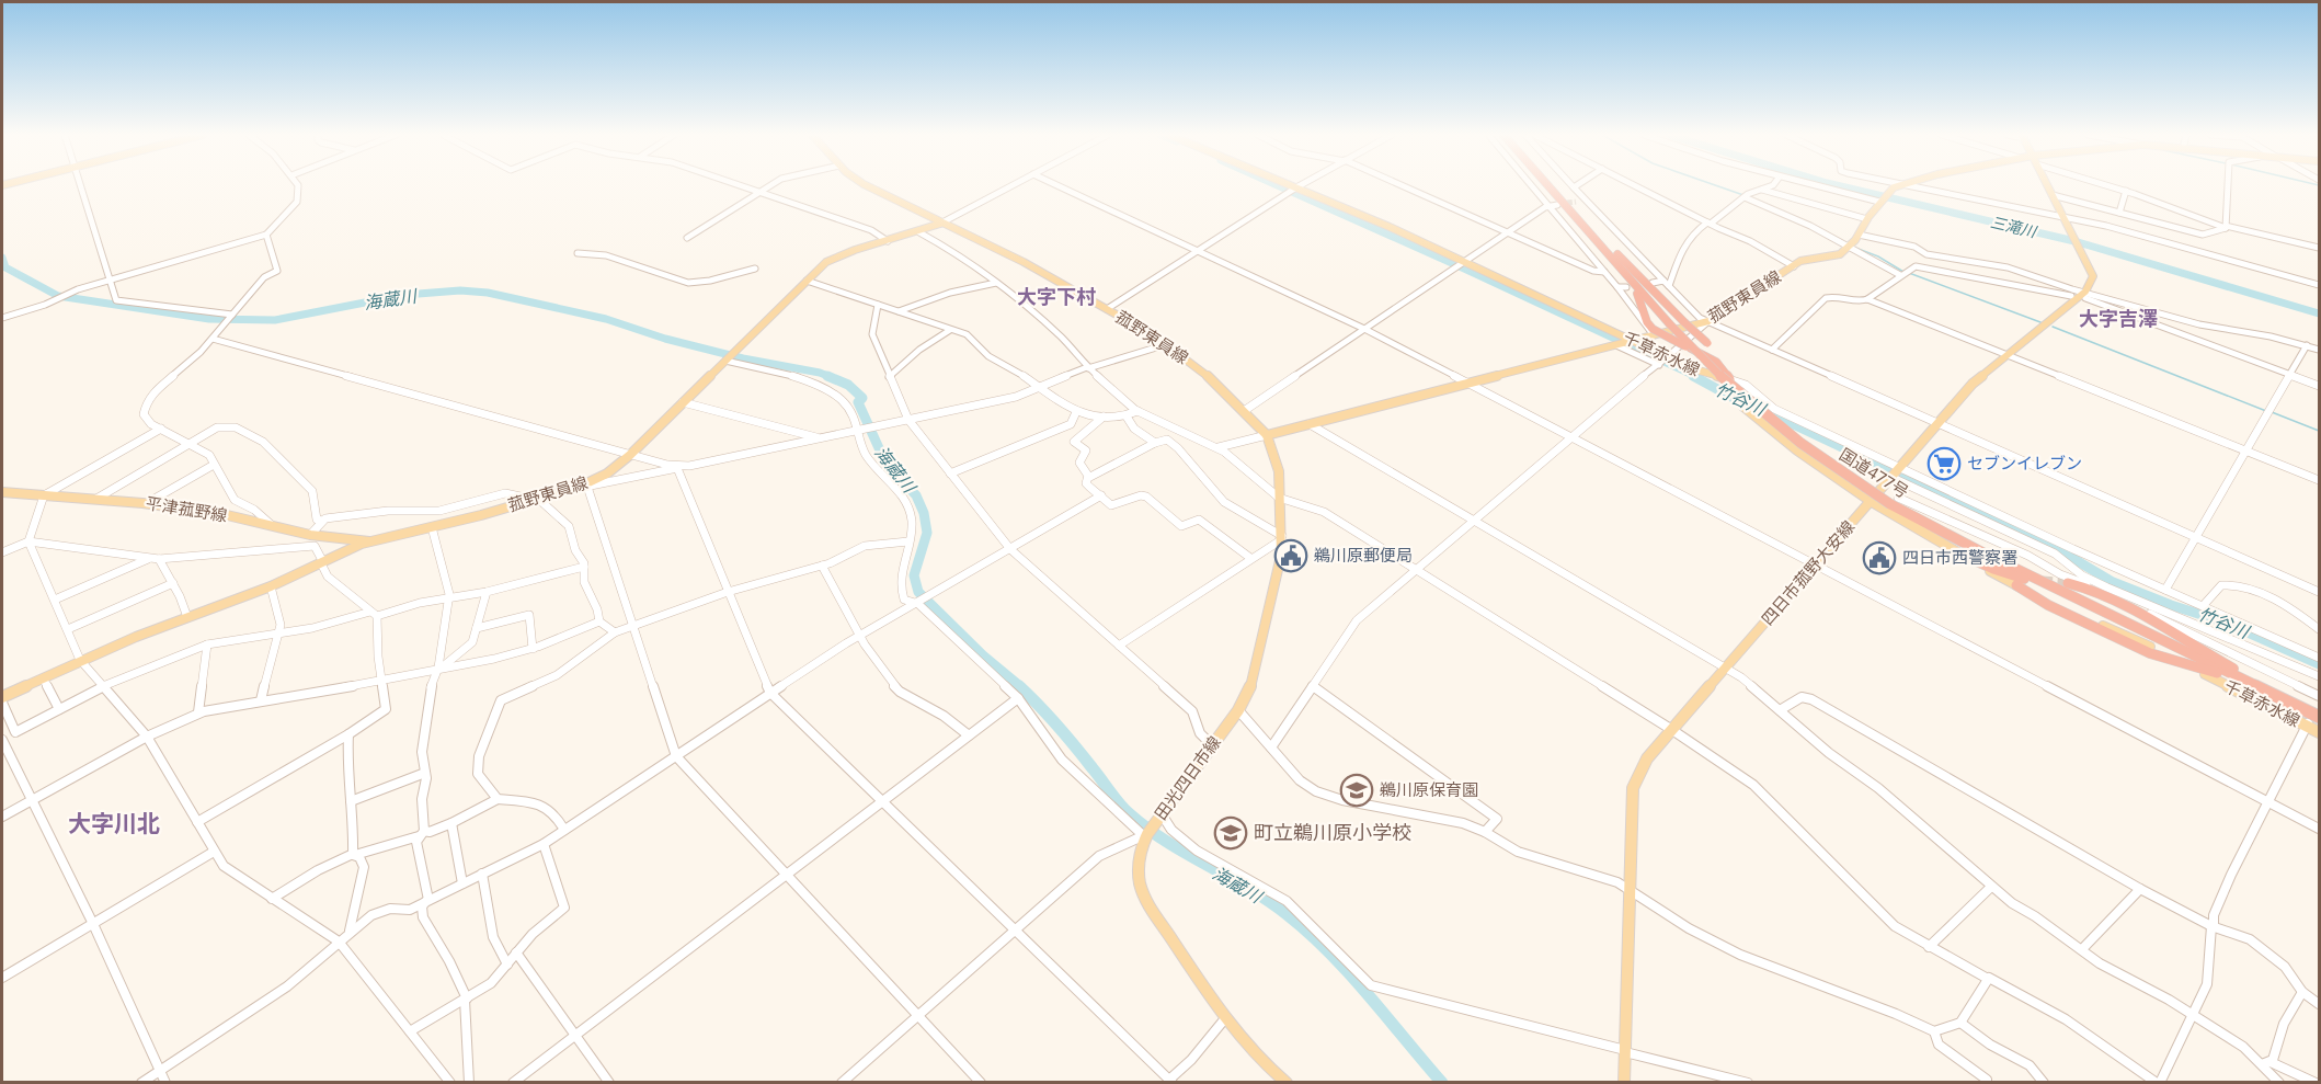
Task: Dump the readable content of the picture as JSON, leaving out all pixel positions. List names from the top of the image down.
{
  "streets": {
    "highway": ["国道477号"],
    "main road": [
      "菰野東員線",
      "千草赤水線",
      "平津菰野線",
      "四日市菰野大安線",
      "田光四日市線"
    ]
  },
  "crossings": [
    ["菰野東員線", "千草赤水線"],
    ["菰野東員線", "平津菰野線"],
    ["菰野東員線", "田光四日市線"],
    ["千草赤水線", "国道477号"]
  ],
  "districts": ["大字下村", "大字吉澤", "大字川北"],
  "water": ["三滝川", "海蔵川", "竹谷川"],
  "places": {
    "supermarket": ["セブンイレブン"],
    "public building": ["鵜川原郵便局", "四日市西警察署"],
    "school or university": ["鵜川原保育園", "町立鵜川原小学校"]
  }
}
